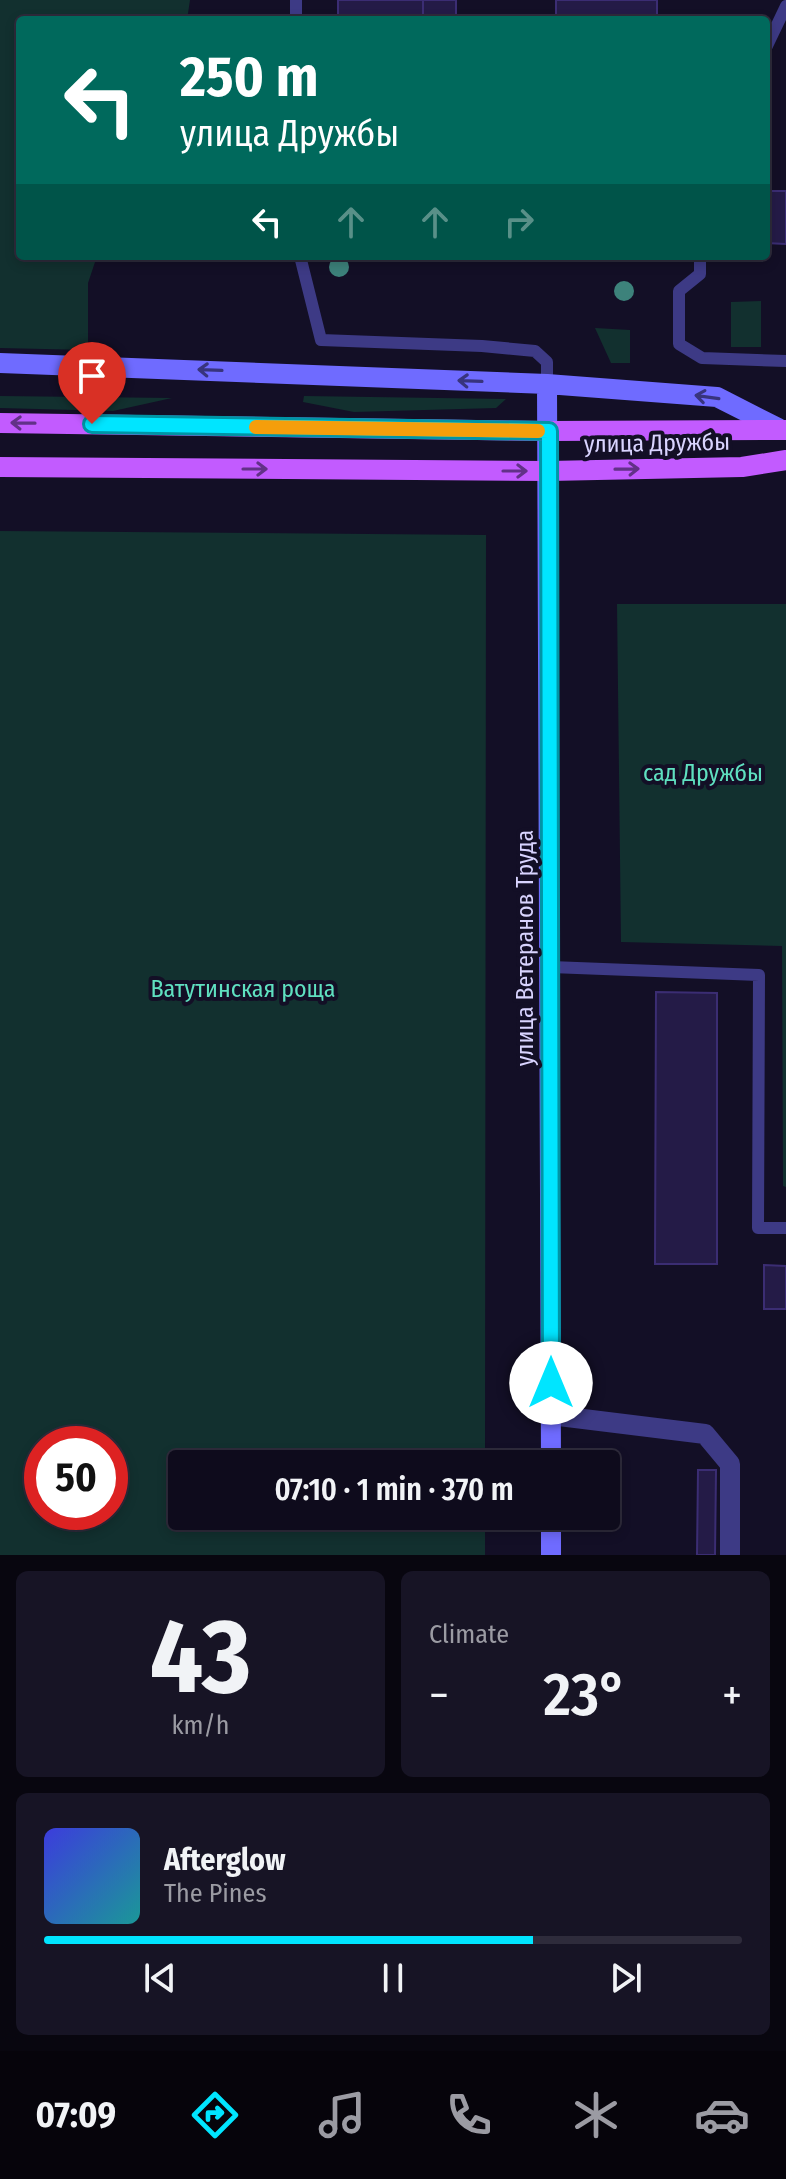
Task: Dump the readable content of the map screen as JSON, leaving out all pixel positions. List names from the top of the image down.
{
  "streets": {
    "main road": ["улица Дружбы", "улица Ветеранов Труда"]
  },
  "crossings": [
    ["улица Дружбы", "улица Ветеранов Труда"]
  ],
  "parks": ["сад Дружбы", "Ватутинская роща"],
  "page": {
    "turn": ["250 m", "улица Дружбы"],
    "limit": "50",
    "trip": "07:10 · 1 min · 370 m",
    "tile": [
      ["43", "km/h"],
      "Climate"
    ],
    "heat": ["−", "23°", "+"],
    "song": ["Afterglow", "The Pines"],
    "tabs": "07:09"
  }
}
